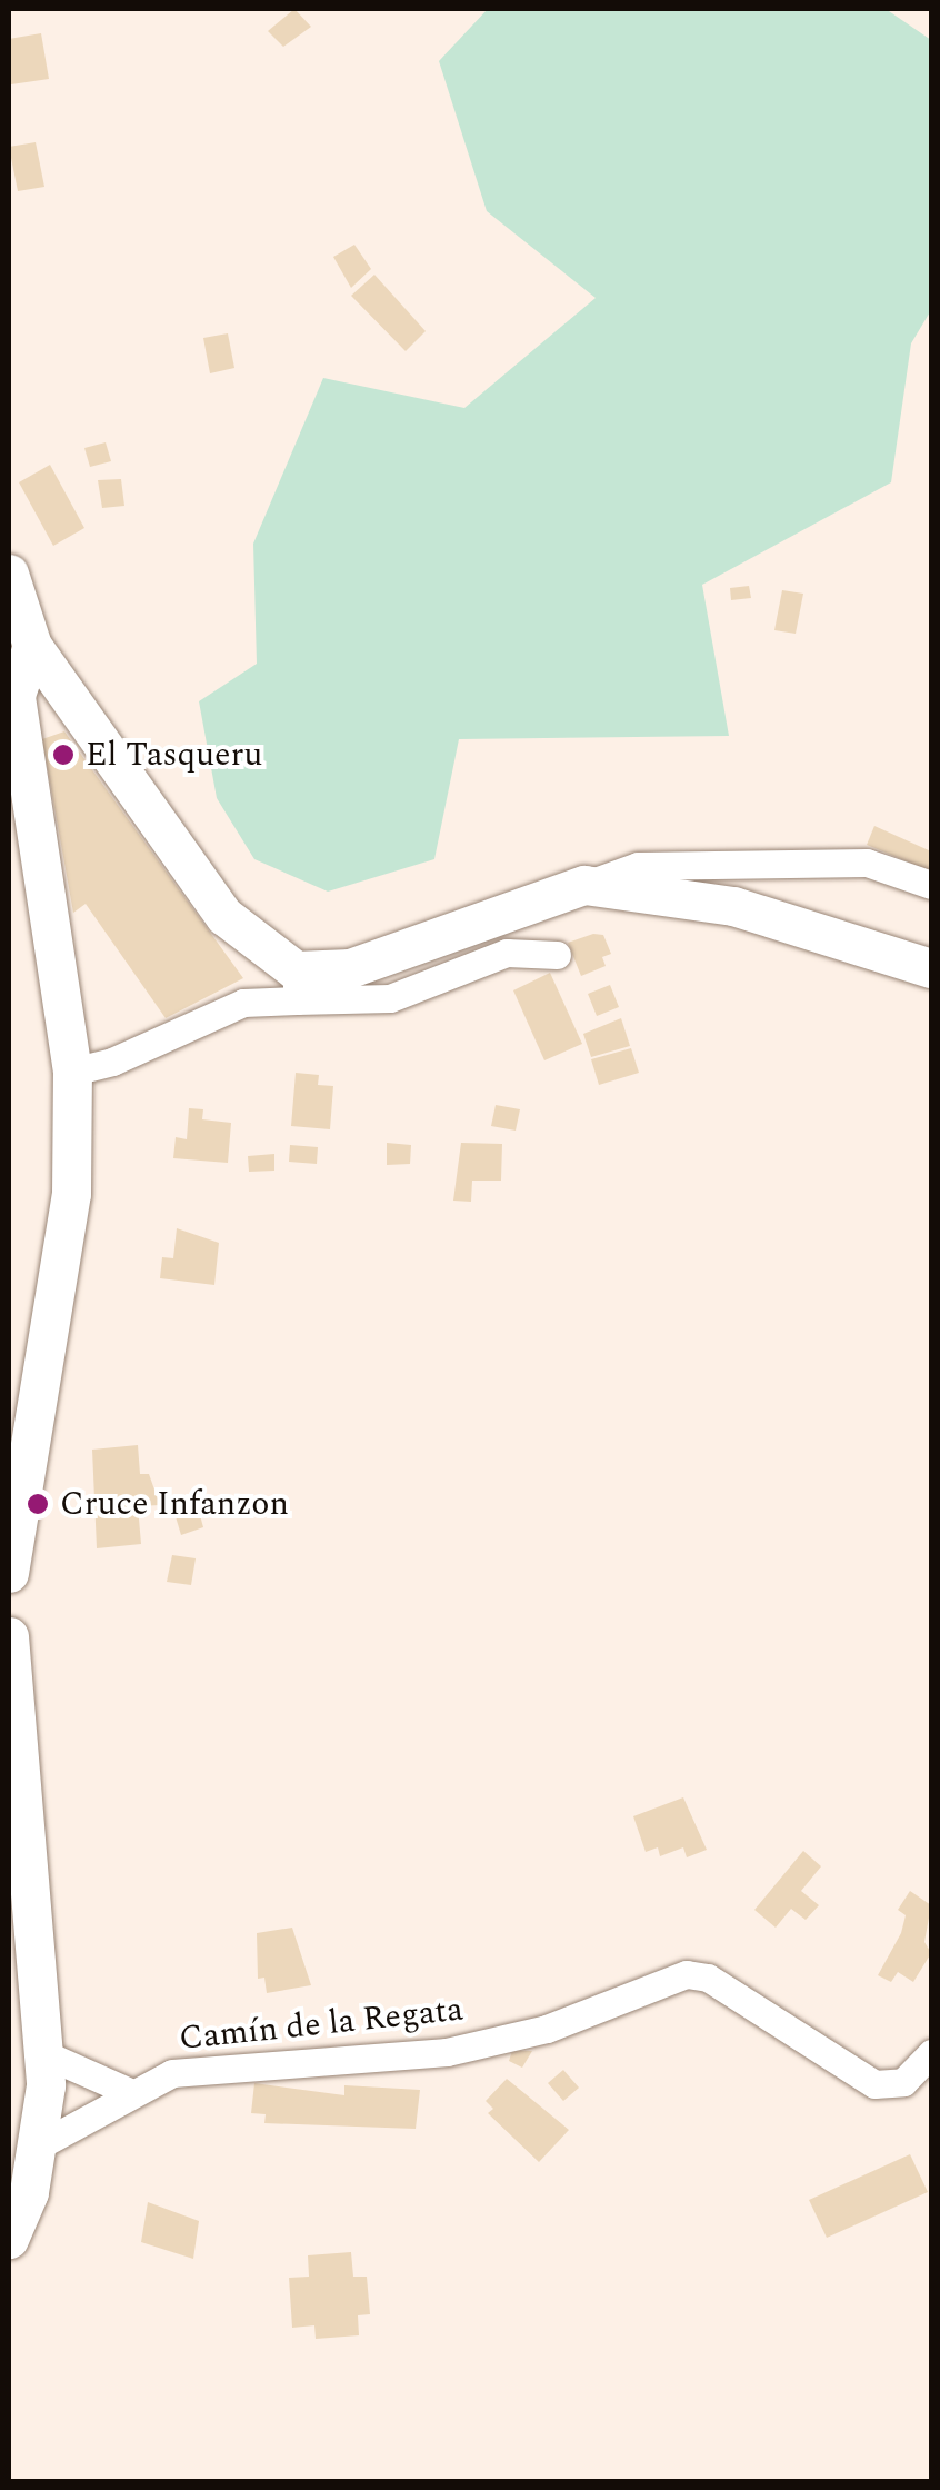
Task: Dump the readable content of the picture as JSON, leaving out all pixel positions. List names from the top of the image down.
{
  "streets": {
    "street": ["Camín de la Regata"]
  },
  "places": ["El Tasqueru", "Cruce Infanzon"]
}
